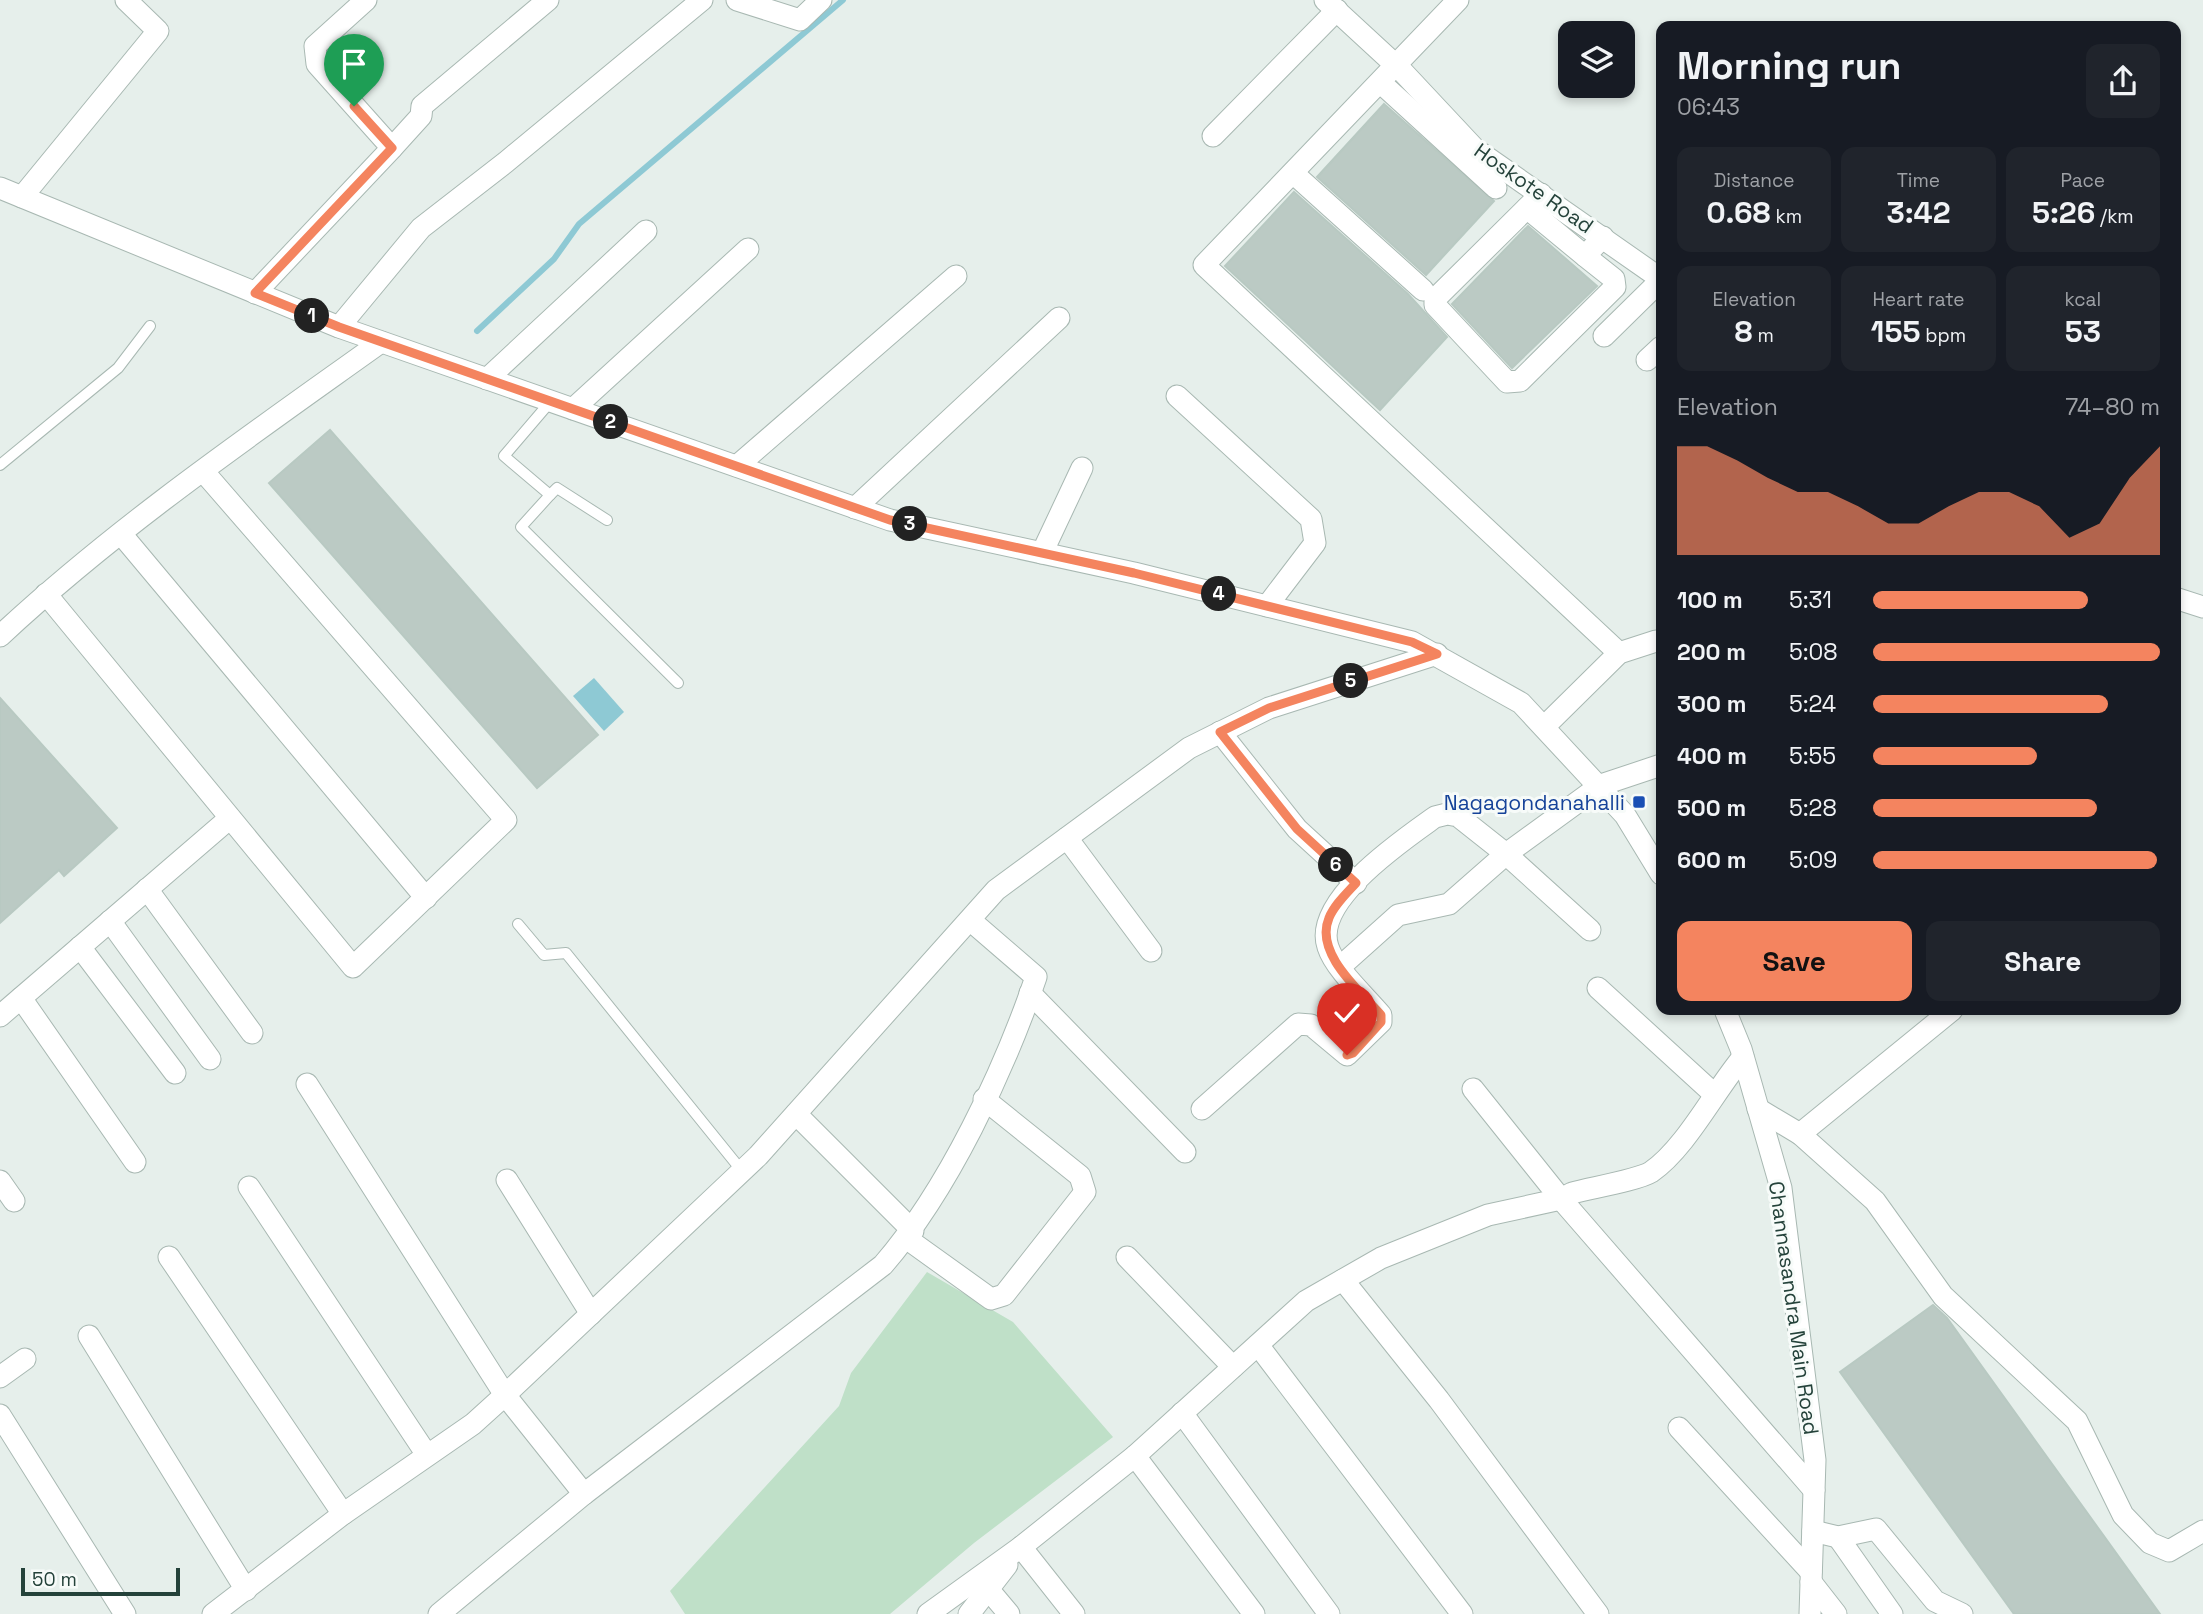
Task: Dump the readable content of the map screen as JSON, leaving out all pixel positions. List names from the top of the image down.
{
  "streets": {
    "street": ["Hoskote Road", "Channasandra Main Road"]
  },
  "places": {
    "transit": ["Nagagondanahalli"]
  },
  "scale_bar": "50 m",
  "page": {
    "heading": ["Morning run", "06:43"],
    "stats": [
      ["Distance", "0.68 km"],
      ["Time", "3:42"],
      ["Pace", "5:26 /km"],
      ["Elevation", "8 m"],
      ["Heart rate", "155 bpm"],
      ["kcal", "53"]
    ],
    "pins": [
      "1",
      "2",
      "3",
      "4",
      "5",
      "6"
    ],
    "chart": ["Elevation", "74–80 m"],
    "list": [
      {
        "name": "100 m",
        "note": "5:31"
      },
      {
        "name": "200 m",
        "note": "5:08"
      },
      {
        "name": "300 m",
        "note": "5:24"
      },
      {
        "name": "400 m",
        "note": "5:55"
      },
      {
        "name": "500 m",
        "note": "5:28"
      },
      {
        "name": "600 m",
        "note": "5:09"
      }
    ],
    "buttons": ["Save", "Share"],
    "scale": "50 m"
  }
}
